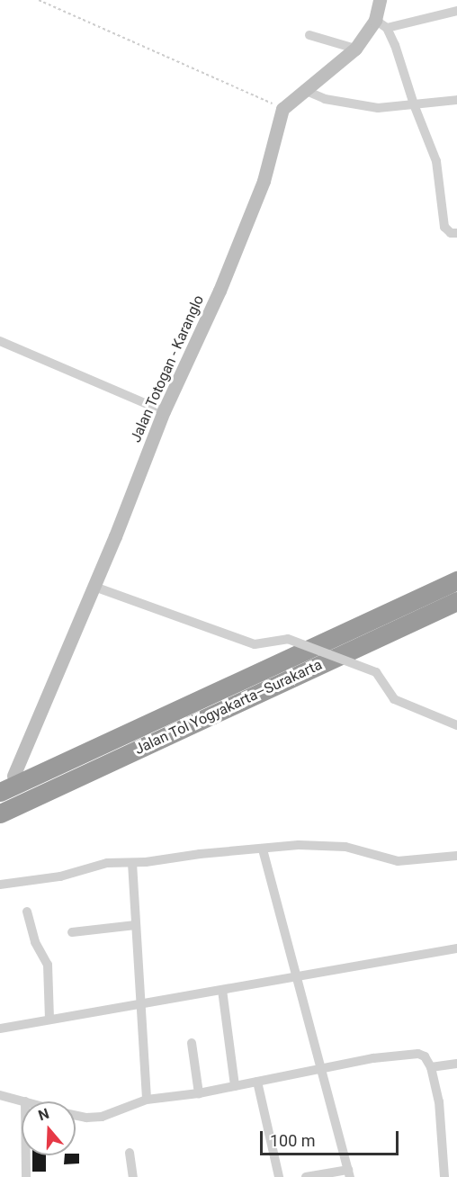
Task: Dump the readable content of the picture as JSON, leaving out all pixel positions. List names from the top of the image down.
{
  "streets": {
    "highway": ["Jalan Tol Yogyakarta–Surakarta"],
    "main road": ["Jalan Totogan - Karanglo"]
  },
  "scale_bar": "100 m",
  "north": "top"
}
